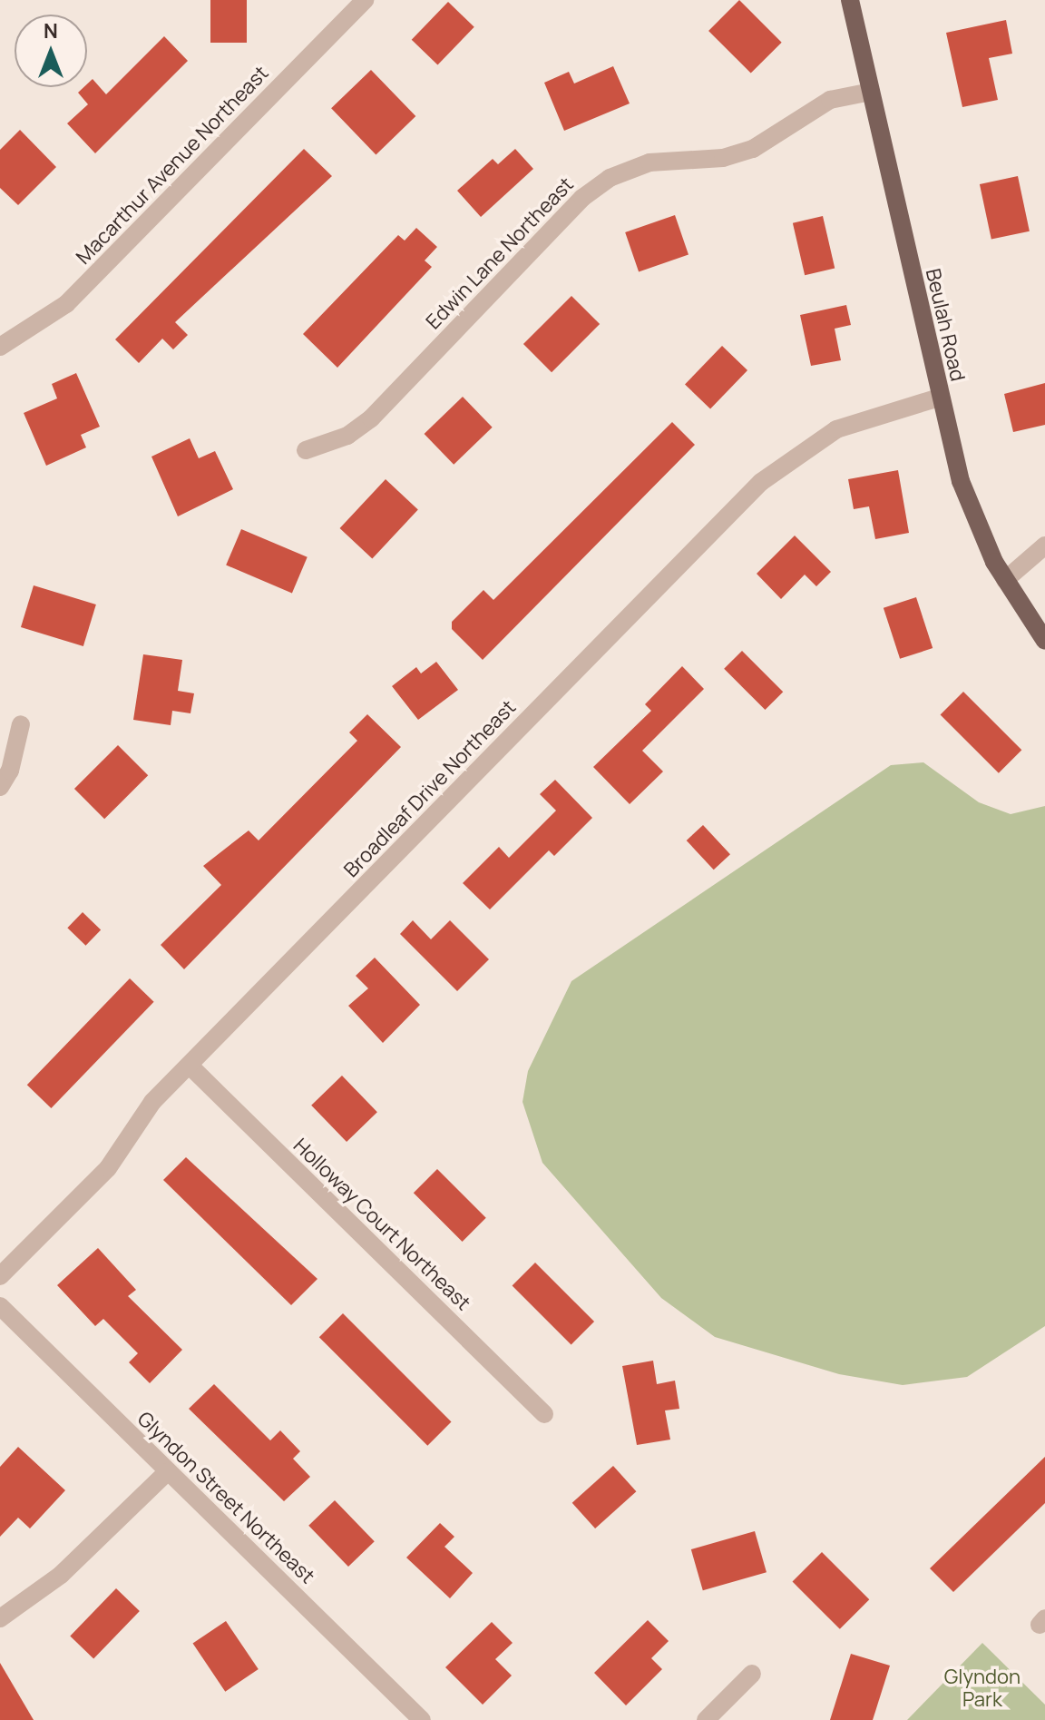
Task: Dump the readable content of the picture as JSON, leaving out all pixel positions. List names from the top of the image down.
{
  "streets": {
    "main road": ["Beulah Road"],
    "street": [
      "Macarthur Avenue Northeast",
      "Edwin Lane Northeast",
      "Broadleaf Drive Northeast",
      "Holloway Court Northeast",
      "Glyndon Street Northeast"
    ]
  },
  "crossings": [
    ["Edwin Lane Northeast", "Beulah Road"],
    ["Beulah Road", "Broadleaf Drive Northeast"],
    ["Broadleaf Drive Northeast", "Holloway Court Northeast"]
  ],
  "parks": ["Glyndon Park"],
  "north": "top"
}
